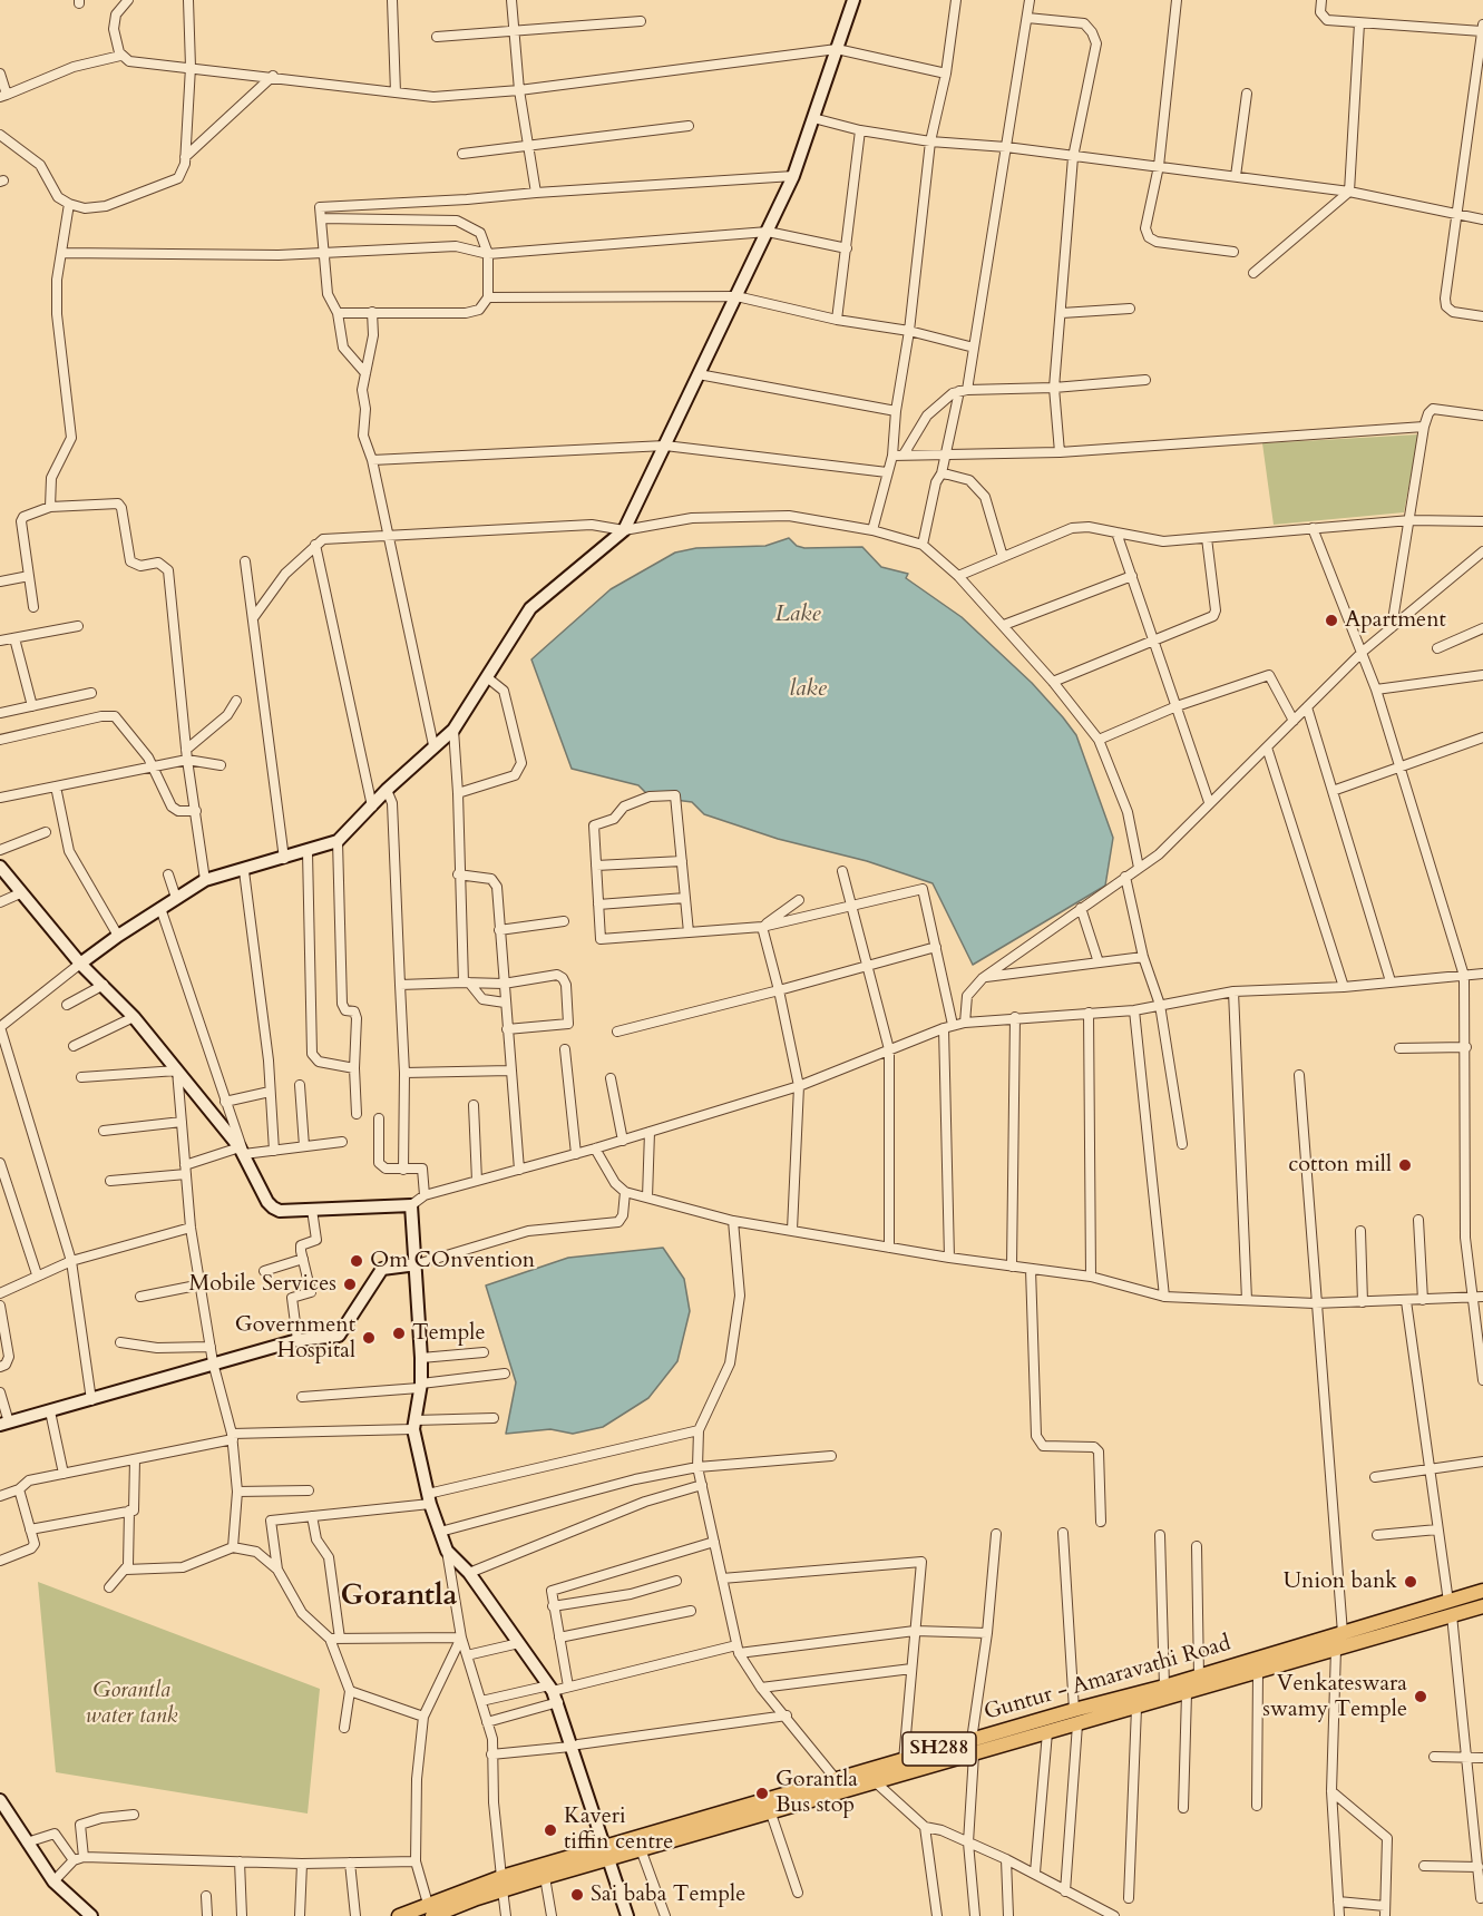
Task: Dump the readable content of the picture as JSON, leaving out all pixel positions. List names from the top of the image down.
{
  "streets": {
    "main road": ["Guntur - Amaravathi Road", "SH288"]
  },
  "districts": ["Gorantla"],
  "water": ["Lake", "lake"],
  "parks": ["Gorantla water tank"],
  "places": [
    "Apartment",
    "cotton mill",
    "Om COnvention",
    "Mobile Services",
    "Temple",
    "Government Hospital",
    "Union bank",
    "Venkateswara swamy Temple",
    "Gorantla Bus stop",
    "Kaveri tiffin centre",
    "Sai baba Temple"
  ]
}
